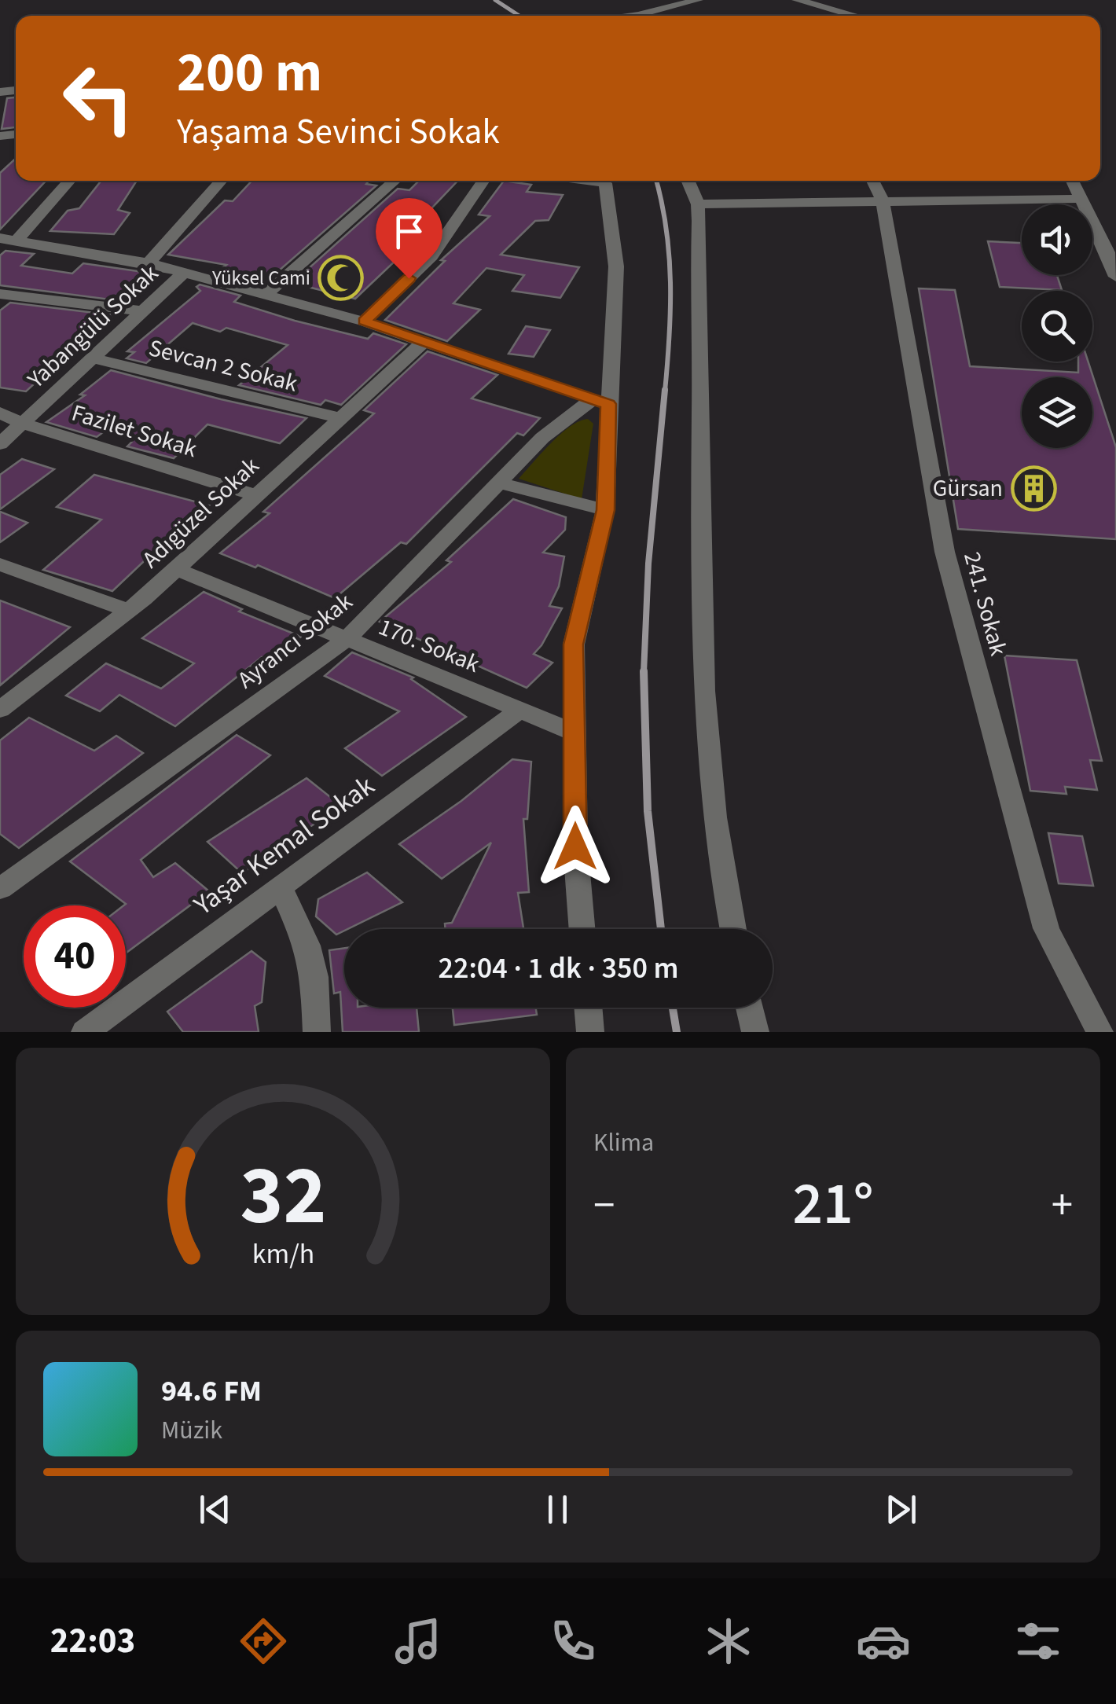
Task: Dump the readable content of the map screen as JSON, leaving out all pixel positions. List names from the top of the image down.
{
  "streets": {
    "street": [
      "Yabangülü Sokak",
      "Sevcan 2 Sokak",
      "Fazilet Sokak",
      "Adıgüzel Sokak",
      "241. Sokak",
      "Ayrancı Sokak",
      "170. Sokak",
      "Yaşar Kemal Sokak"
    ]
  },
  "crossings": [
    ["Yabangülü Sokak", "Sevcan 2 Sokak"],
    ["Yabangülü Sokak", "Fazilet Sokak"],
    ["Sevcan 2 Sokak", "Adıgüzel Sokak"],
    ["Fazilet Sokak", "Adıgüzel Sokak"],
    ["Adıgüzel Sokak", "170. Sokak"],
    ["Ayrancı Sokak", "170. Sokak"],
    ["170. Sokak", "Yaşar Kemal Sokak"]
  ],
  "places": {
    "mosque": ["Yüksel Cami"],
    "building": ["Gürsan"]
  },
  "page": {
    "turn": ["200 m", "Yaşama Sevinci Sokak"],
    "limit": "40",
    "trip": "22:04 · 1 dk · 350 m",
    "tile": "Klima",
    "heat": ["−", "21°", "+"],
    "song": ["94.6 FM", "Müzik"],
    "tabs": "22:03",
    "gauge": ["32", "km/h"]
  }
}
